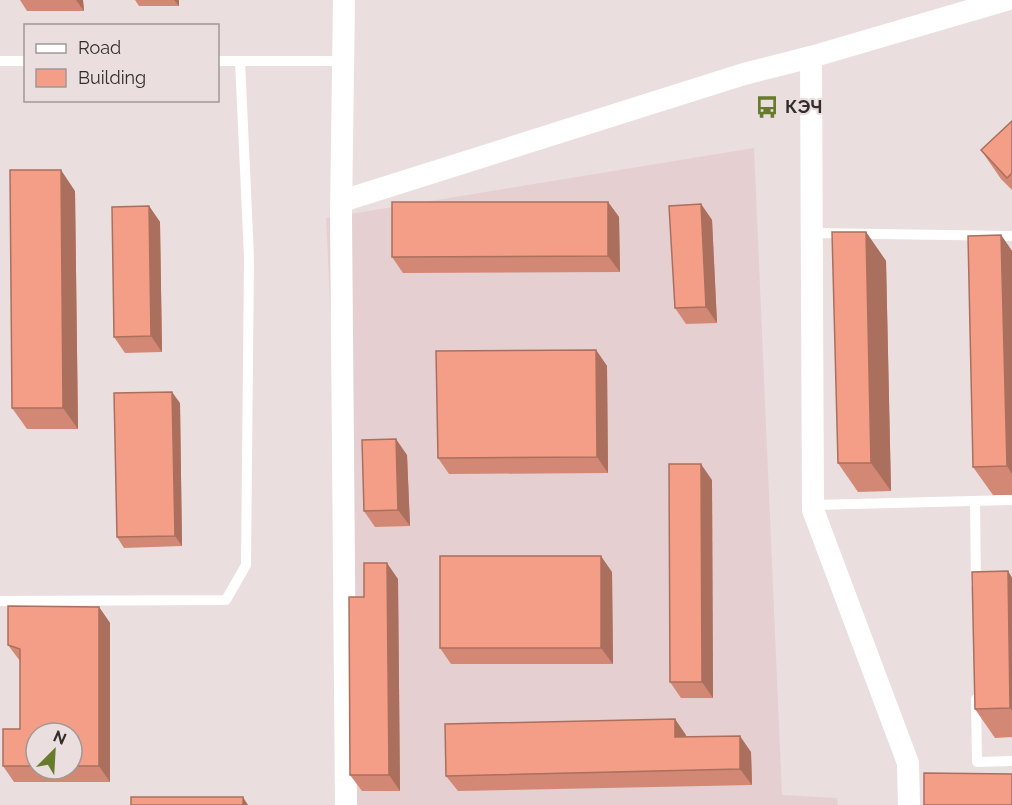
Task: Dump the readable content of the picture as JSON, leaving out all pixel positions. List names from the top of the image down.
{
  "places": {
    "bus stop": ["КЭЧ"]
  },
  "legend": ["Road", "Building"],
  "north": "top right"
}
